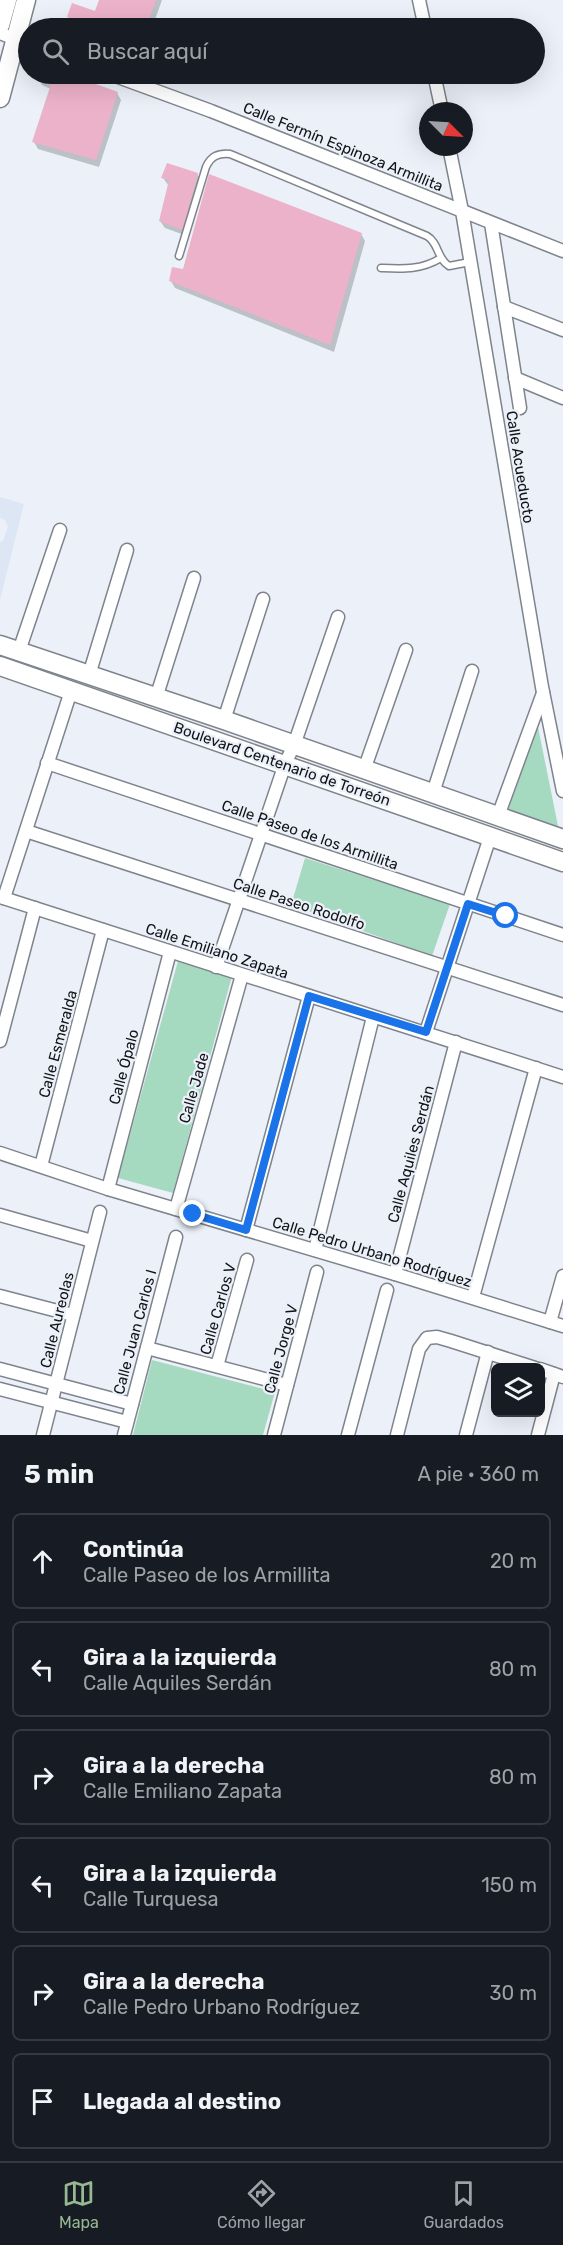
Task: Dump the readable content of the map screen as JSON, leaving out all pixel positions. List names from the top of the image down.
{
  "streets": {
    "street": [
      "Calle Fermín Espinoza Armillita",
      "Calle Acueducto",
      "Boulevard Centenario de Torreón",
      "Calle Paseo de los Armillita",
      "Calle Paseo Rodolfo",
      "Calle Emiliano Zapata",
      "Calle Esmeralda",
      "Calle Ópalo",
      "Calle Jade",
      "Calle Aquiles Serdán",
      "Calle Pedro Urbano Rodríguez",
      "Calle Carlos V",
      "Calle Aureolas",
      "Calle Juan Carlos I",
      "Calle Jorge V"
    ]
  },
  "crossings": [
    ["Calle Fermín Espinoza Armillita", "Calle Acueducto"],
    ["Calle Emiliano Zapata", "Calle Esmeralda"],
    ["Calle Emiliano Zapata", "Calle Ópalo"],
    ["Calle Emiliano Zapata", "Calle Jade"],
    ["Calle Emiliano Zapata", "Calle Aquiles Serdán"],
    ["Calle Esmeralda", "Calle Pedro Urbano Rodríguez"],
    ["Calle Ópalo", "Calle Pedro Urbano Rodríguez"],
    ["Calle Jade", "Calle Pedro Urbano Rodríguez"],
    ["Calle Aquiles Serdán", "Calle Pedro Urbano Rodríguez"]
  ],
  "north": "bottom right",
  "page": {
    "search": "Buscar aquí",
    "heading": ["5 min", "A pie · 360 m"],
    "list": [
      ["Continúa", "Calle Paseo de los Armillita", "20 m"],
      ["Gira a la izquierda", "Calle Aquiles Serdán", "80 m"],
      ["Gira a la derecha", "Calle Emiliano Zapata", "80 m"],
      ["Gira a la izquierda", "Calle Turquesa", "150 m"],
      ["Gira a la derecha", "Calle Pedro Urbano Rodríguez", "30 m"],
      "Llegada al destino"
    ],
    "nav": ["Mapa", "Cómo llegar", "Guardados"]
  }
}
